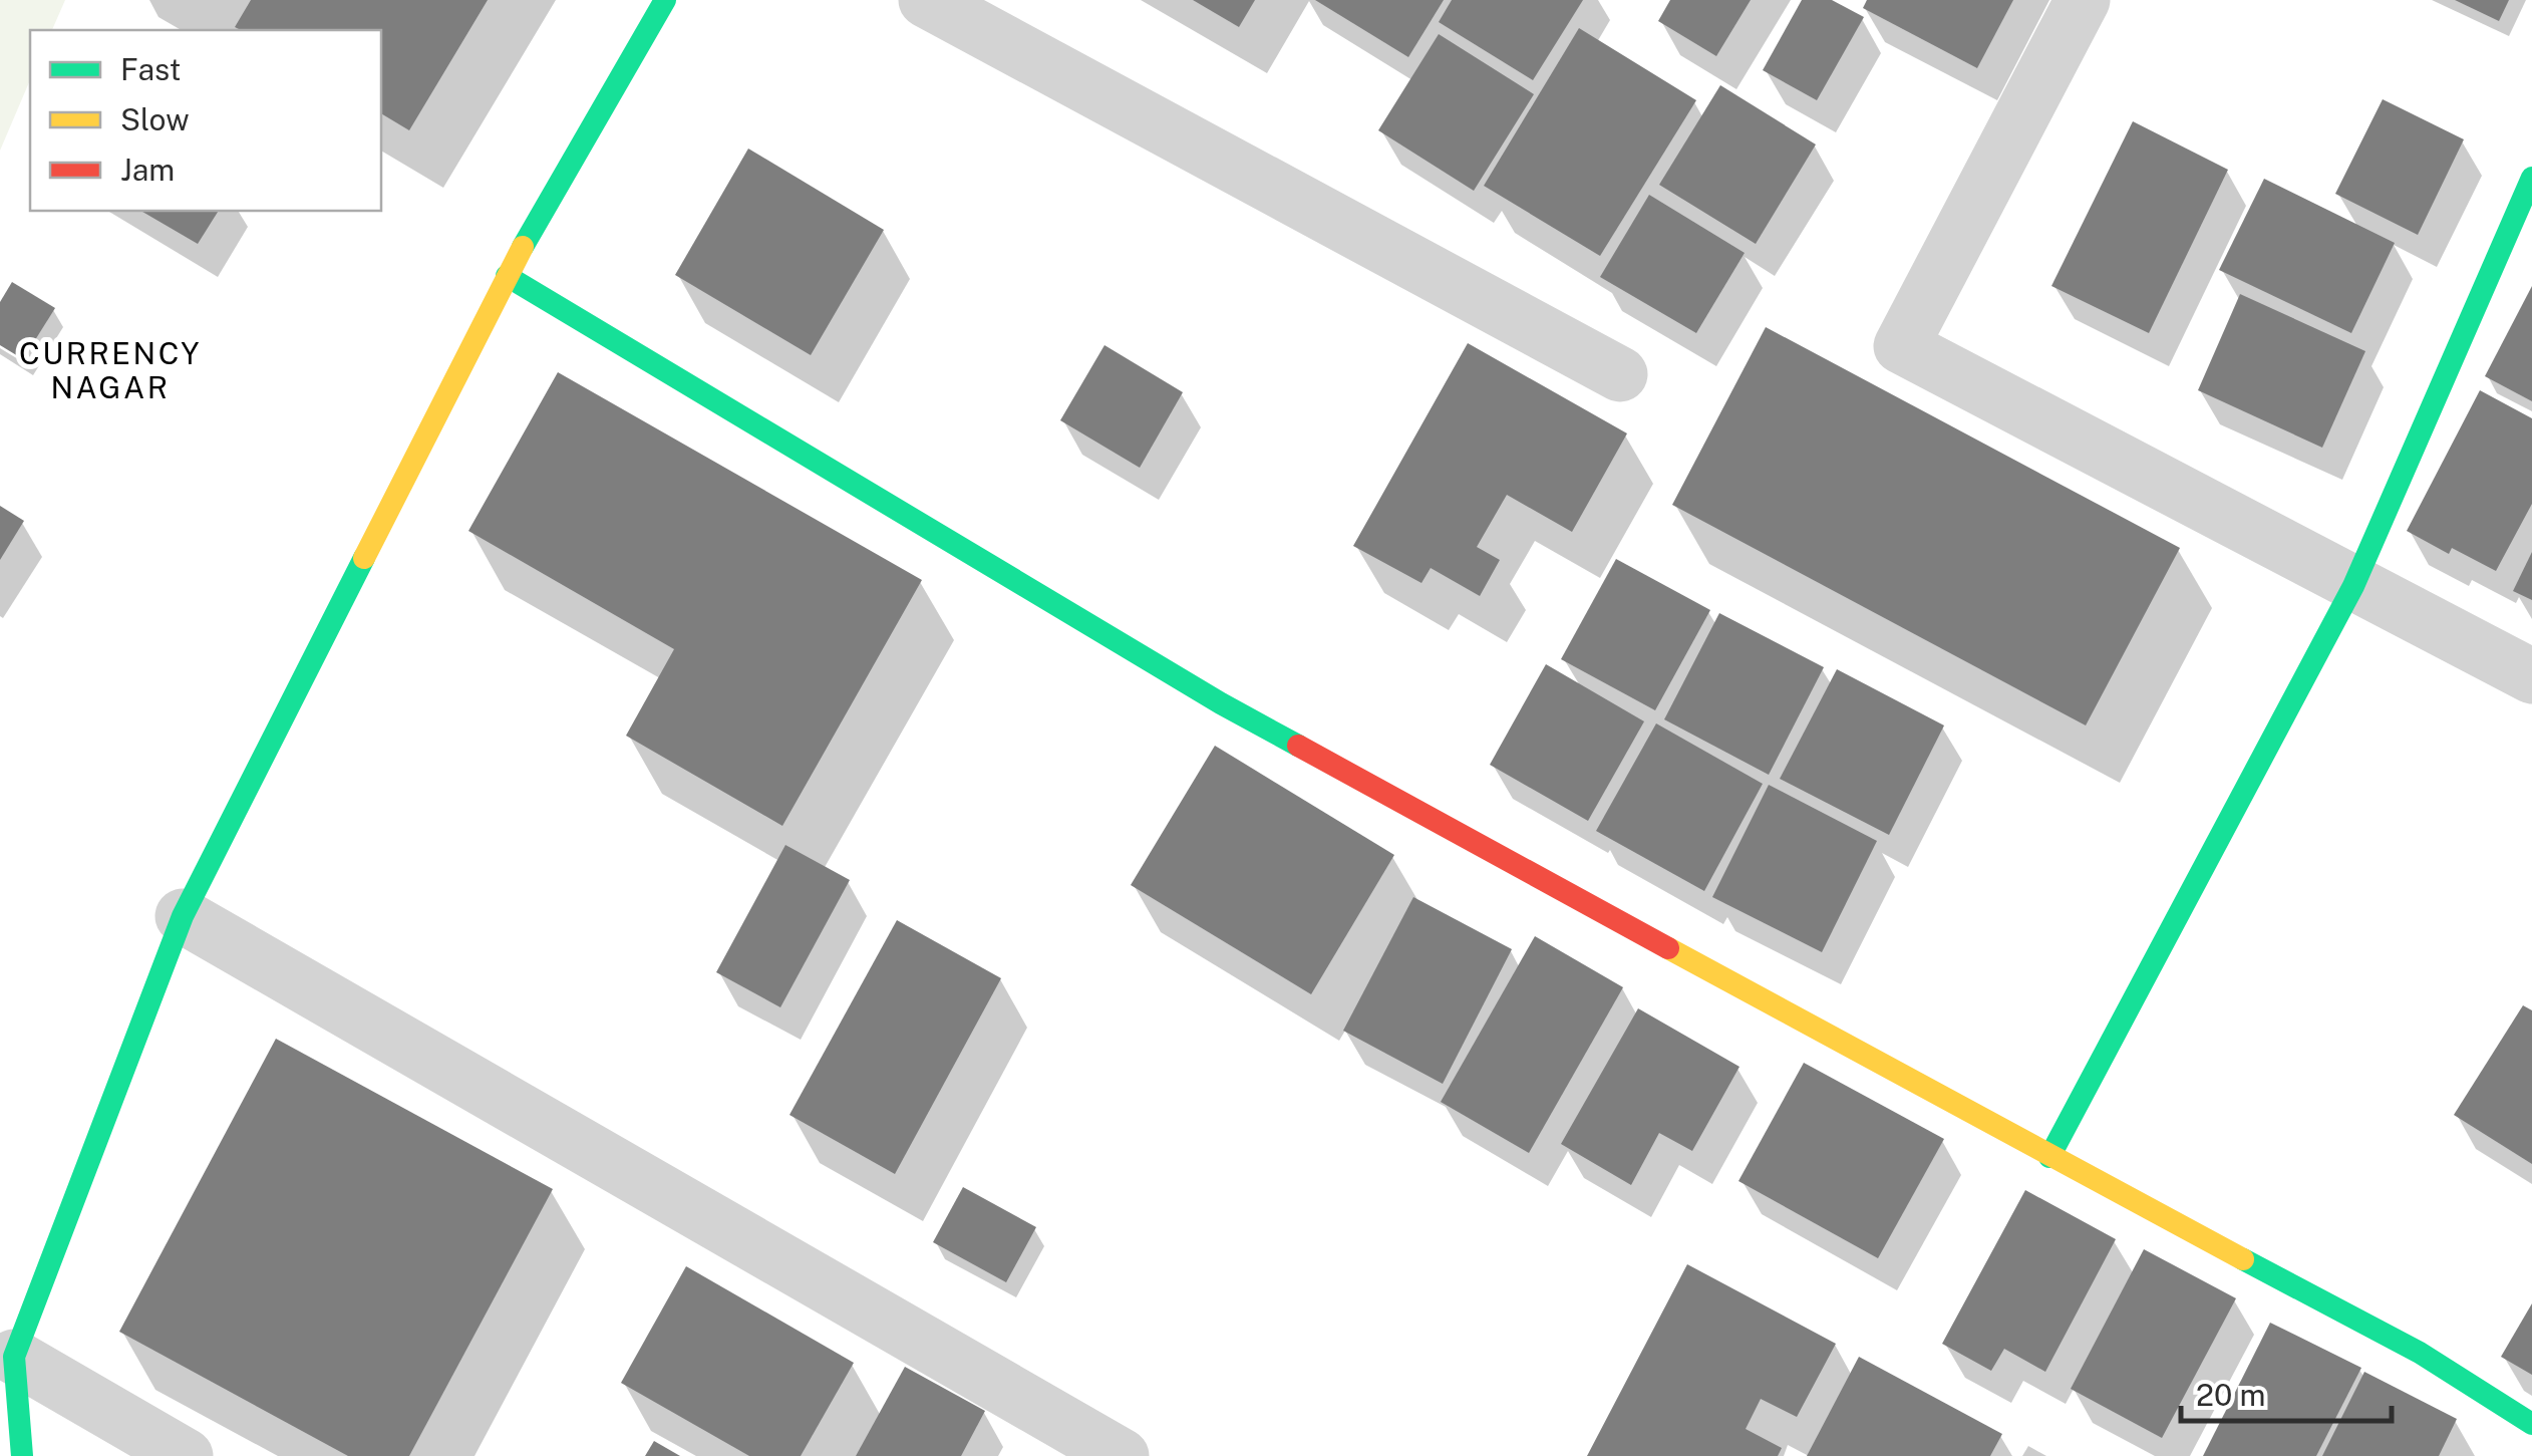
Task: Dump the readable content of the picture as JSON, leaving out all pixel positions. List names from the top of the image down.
{
  "districts": ["CURRENCY NAGAR"],
  "legend": ["Fast", "Slow", "Jam"],
  "scale_bar": "20 m"
}
